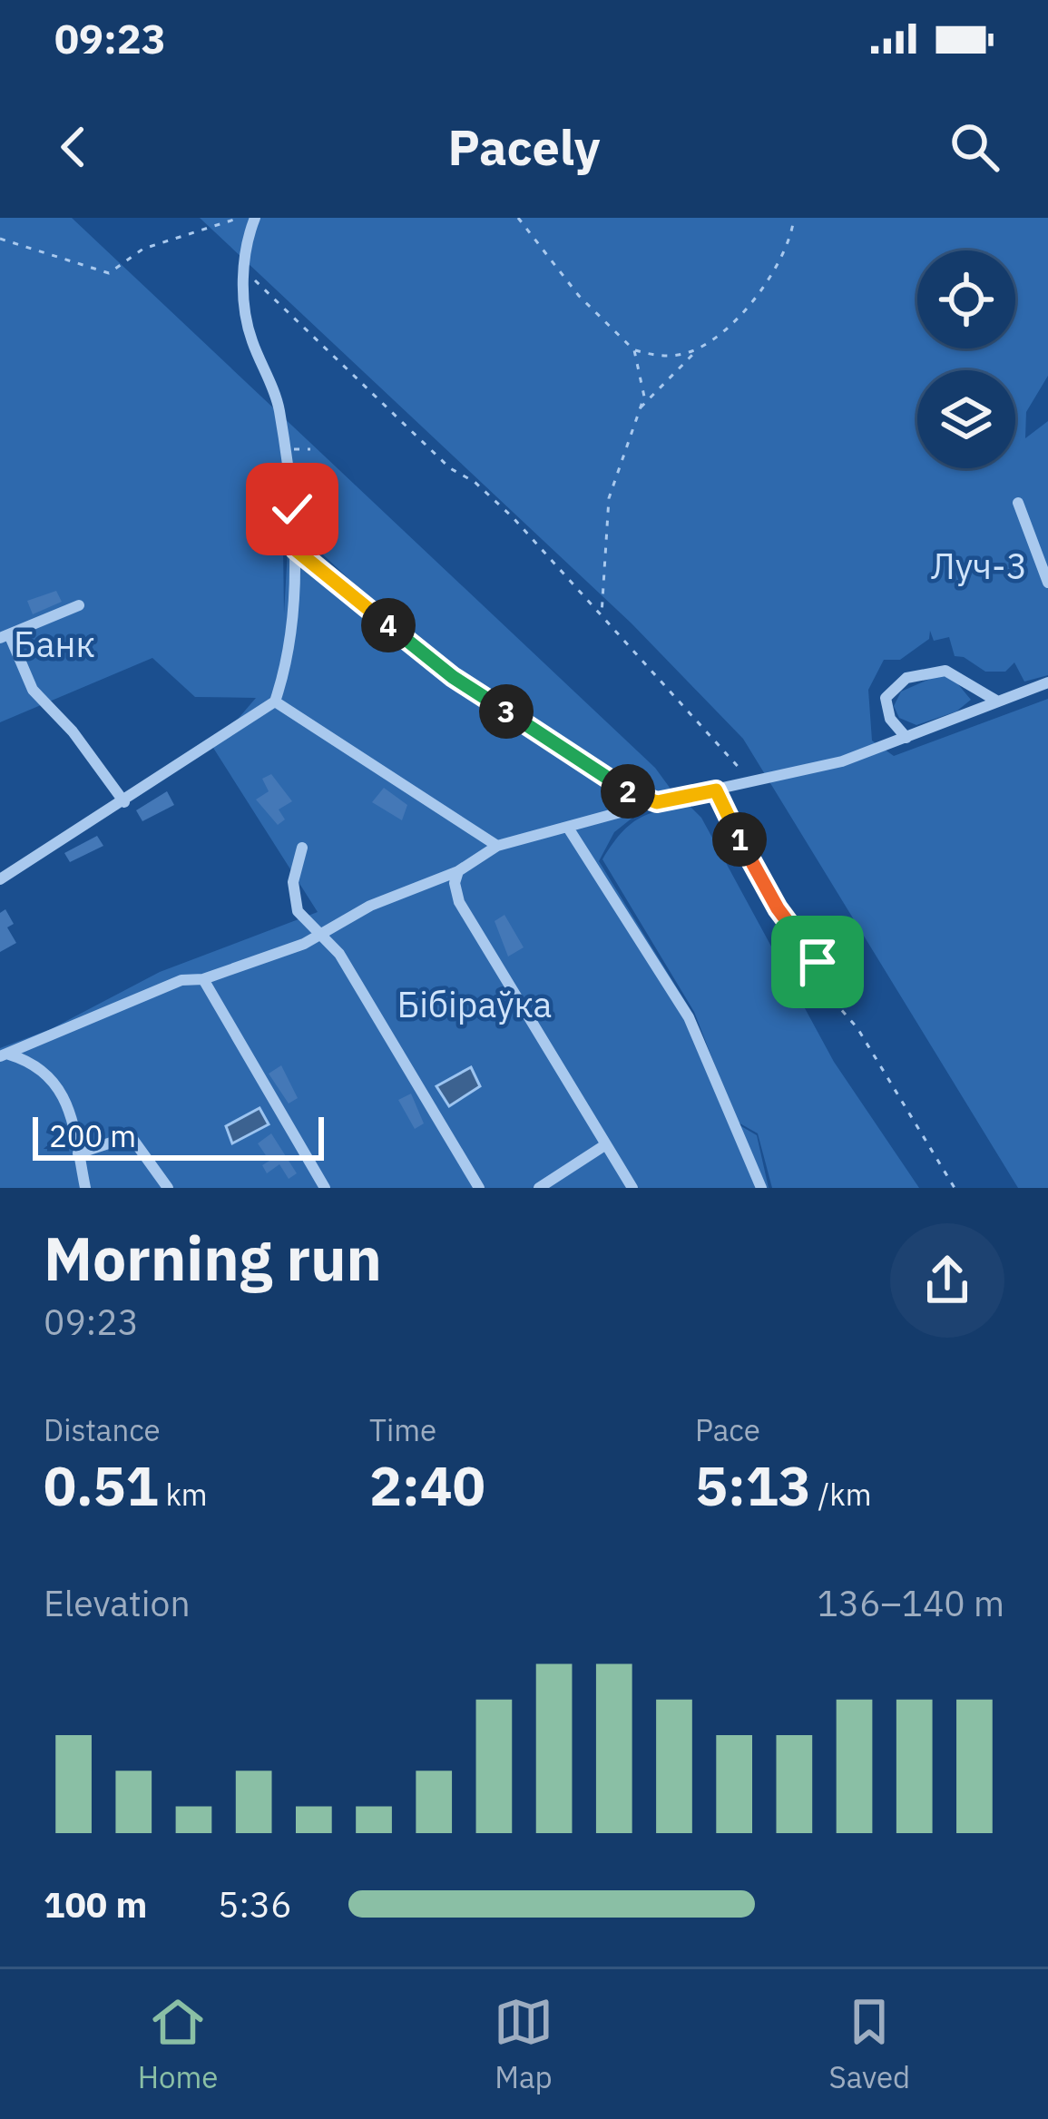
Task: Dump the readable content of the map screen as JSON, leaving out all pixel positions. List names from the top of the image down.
{
  "parks": ["Луч-3", "Банк", "Бібіраўка"],
  "scale_bar": "200 m",
  "page": {
    "status": "09:23",
    "header": "Pacely",
    "pins": [
      "4",
      "3",
      "2",
      "1"
    ],
    "scale": "200 m",
    "heading": ["Morning run", "09:23"],
    "stats": [
      ["Distance", "0.51 km"],
      ["Time", "2:40"],
      ["Pace", "5:13 /km"]
    ],
    "chart": ["Elevation", "136–140 m"],
    "list": [
      {
        "name": "100 m",
        "note": "5:36"
      }
    ],
    "tabs": ["Home", "Map", "Saved"]
  }
}
